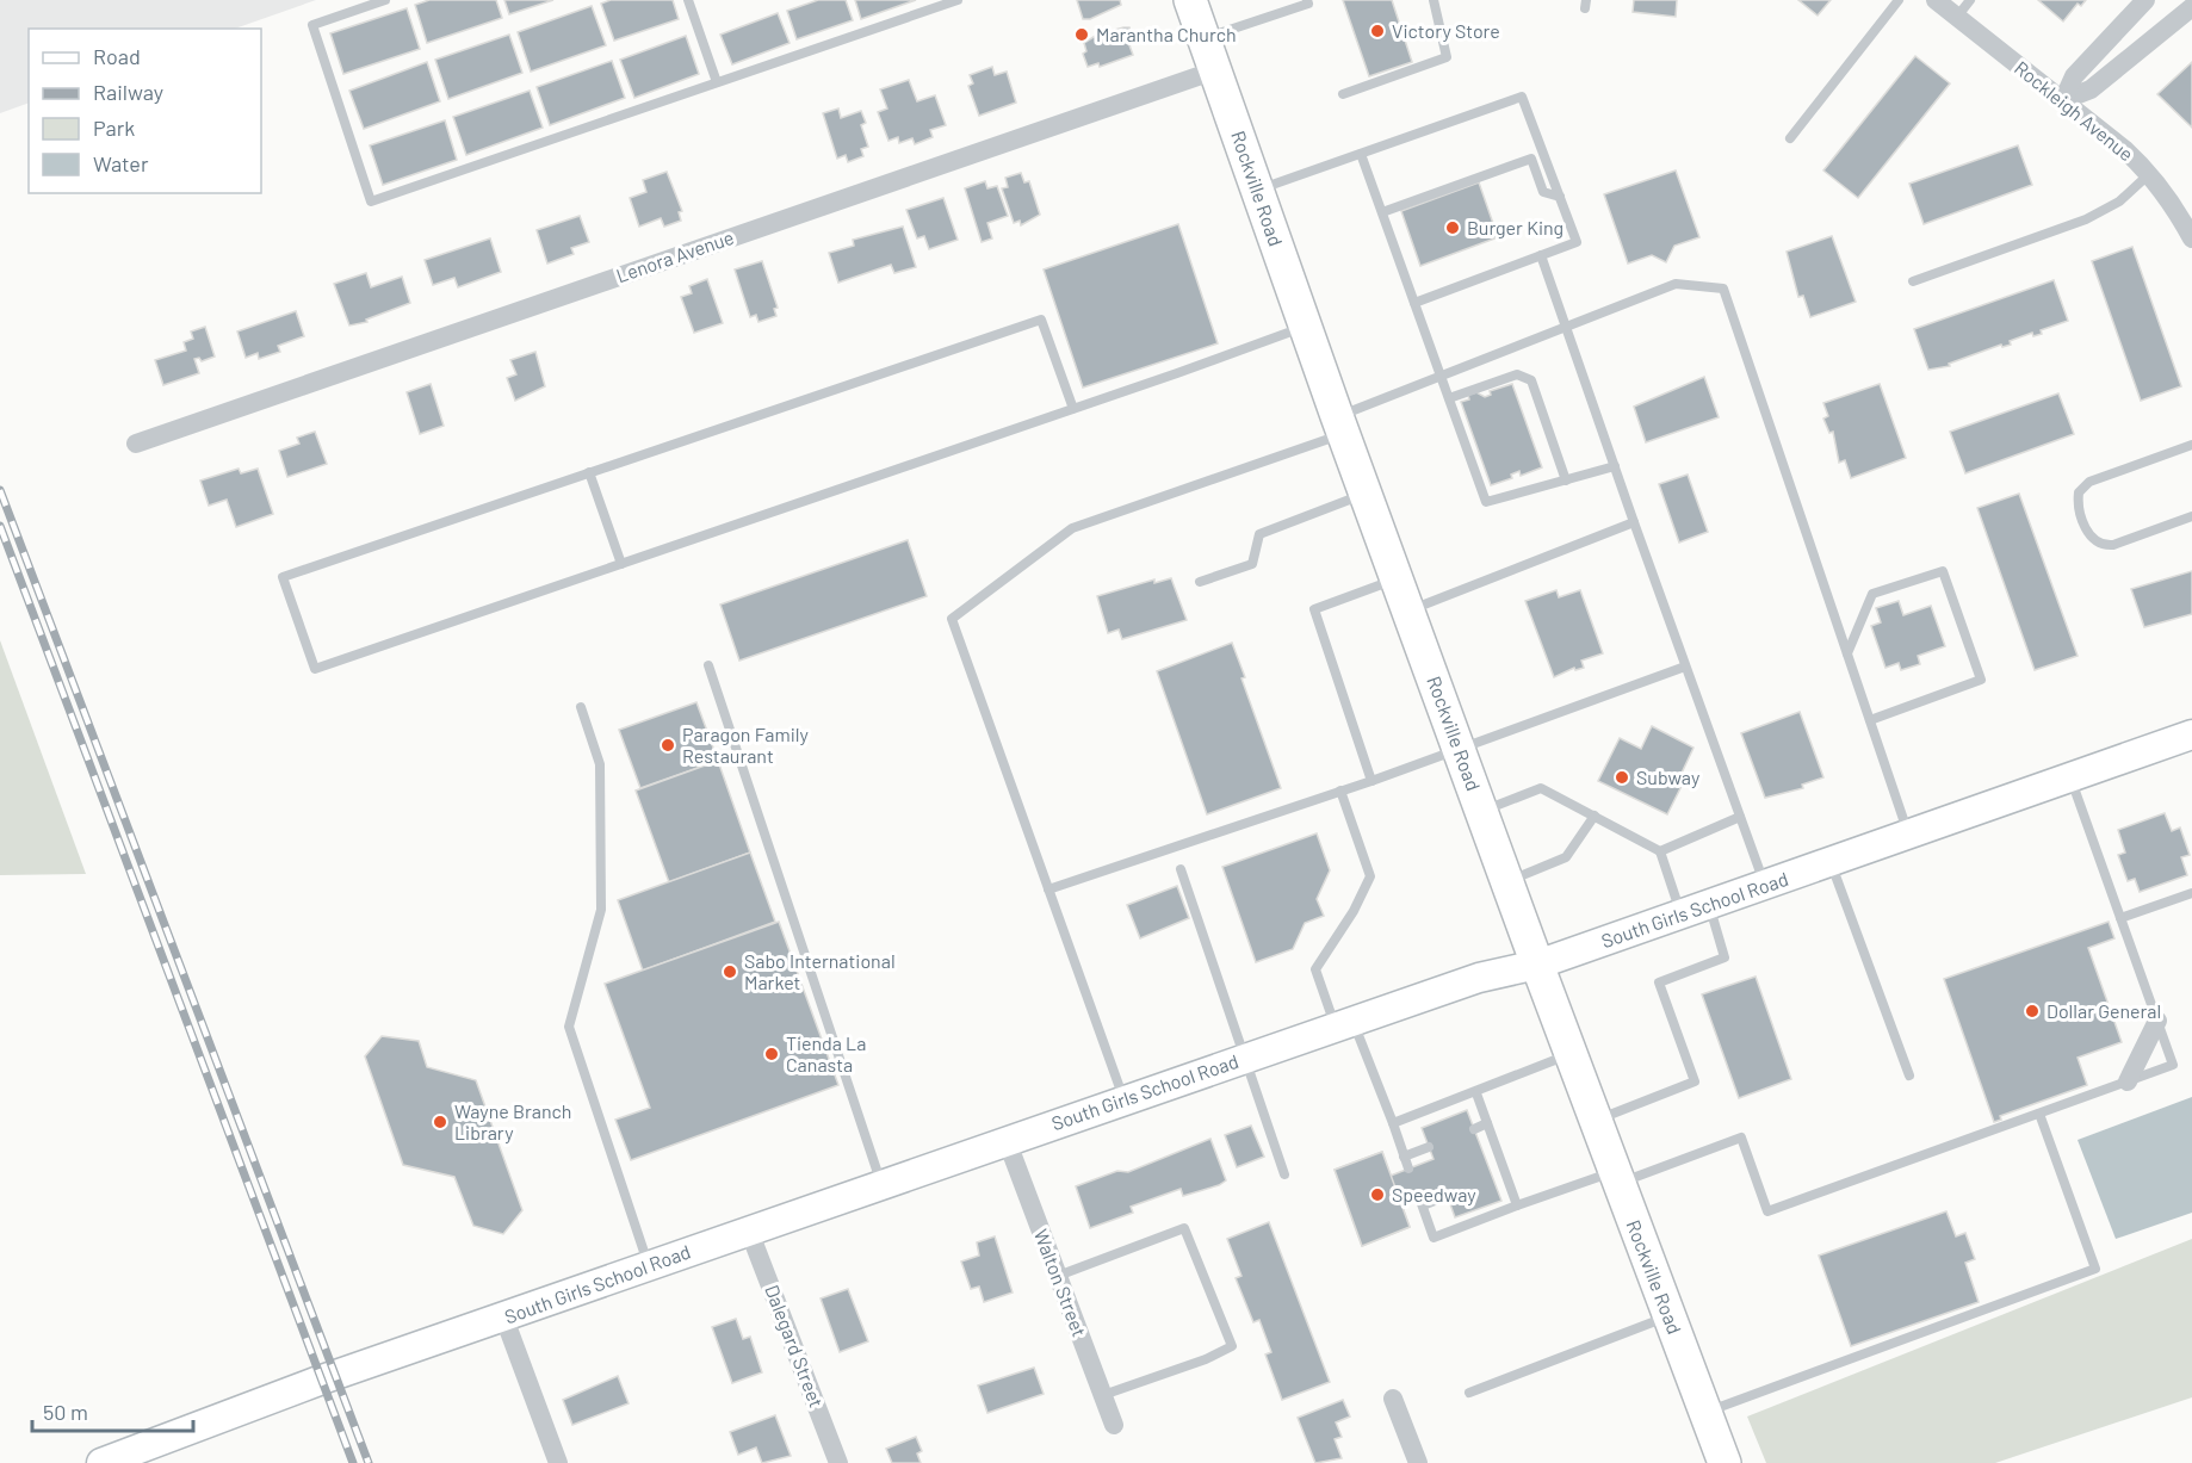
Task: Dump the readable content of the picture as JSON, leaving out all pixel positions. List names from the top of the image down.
{
  "streets": {
    "main road": ["Rockville Road", "South Girls School Road"],
    "street": [
      "Rockleigh Avenue",
      "Lenora Avenue",
      "Walton Street",
      "Dalegard Street"
    ]
  },
  "crossings": [
    ["Rockville Road", "Lenora Avenue"],
    ["Rockville Road", "South Girls School Road"],
    ["South Girls School Road", "Walton Street"],
    ["South Girls School Road", "Dalegard Street"]
  ],
  "places": [
    "Victory Store",
    "Marantha Church",
    "Burger King",
    "Paragon Family Restaurant",
    "Subway",
    "Sabo International Market",
    "Dollar General",
    "Tienda La Canasta",
    "Wayne Branch Library",
    "Speedway"
  ],
  "legend": [
    "Road",
    "Railway",
    "Park",
    "Water"
  ],
  "scale_bar": "50 m"
}
